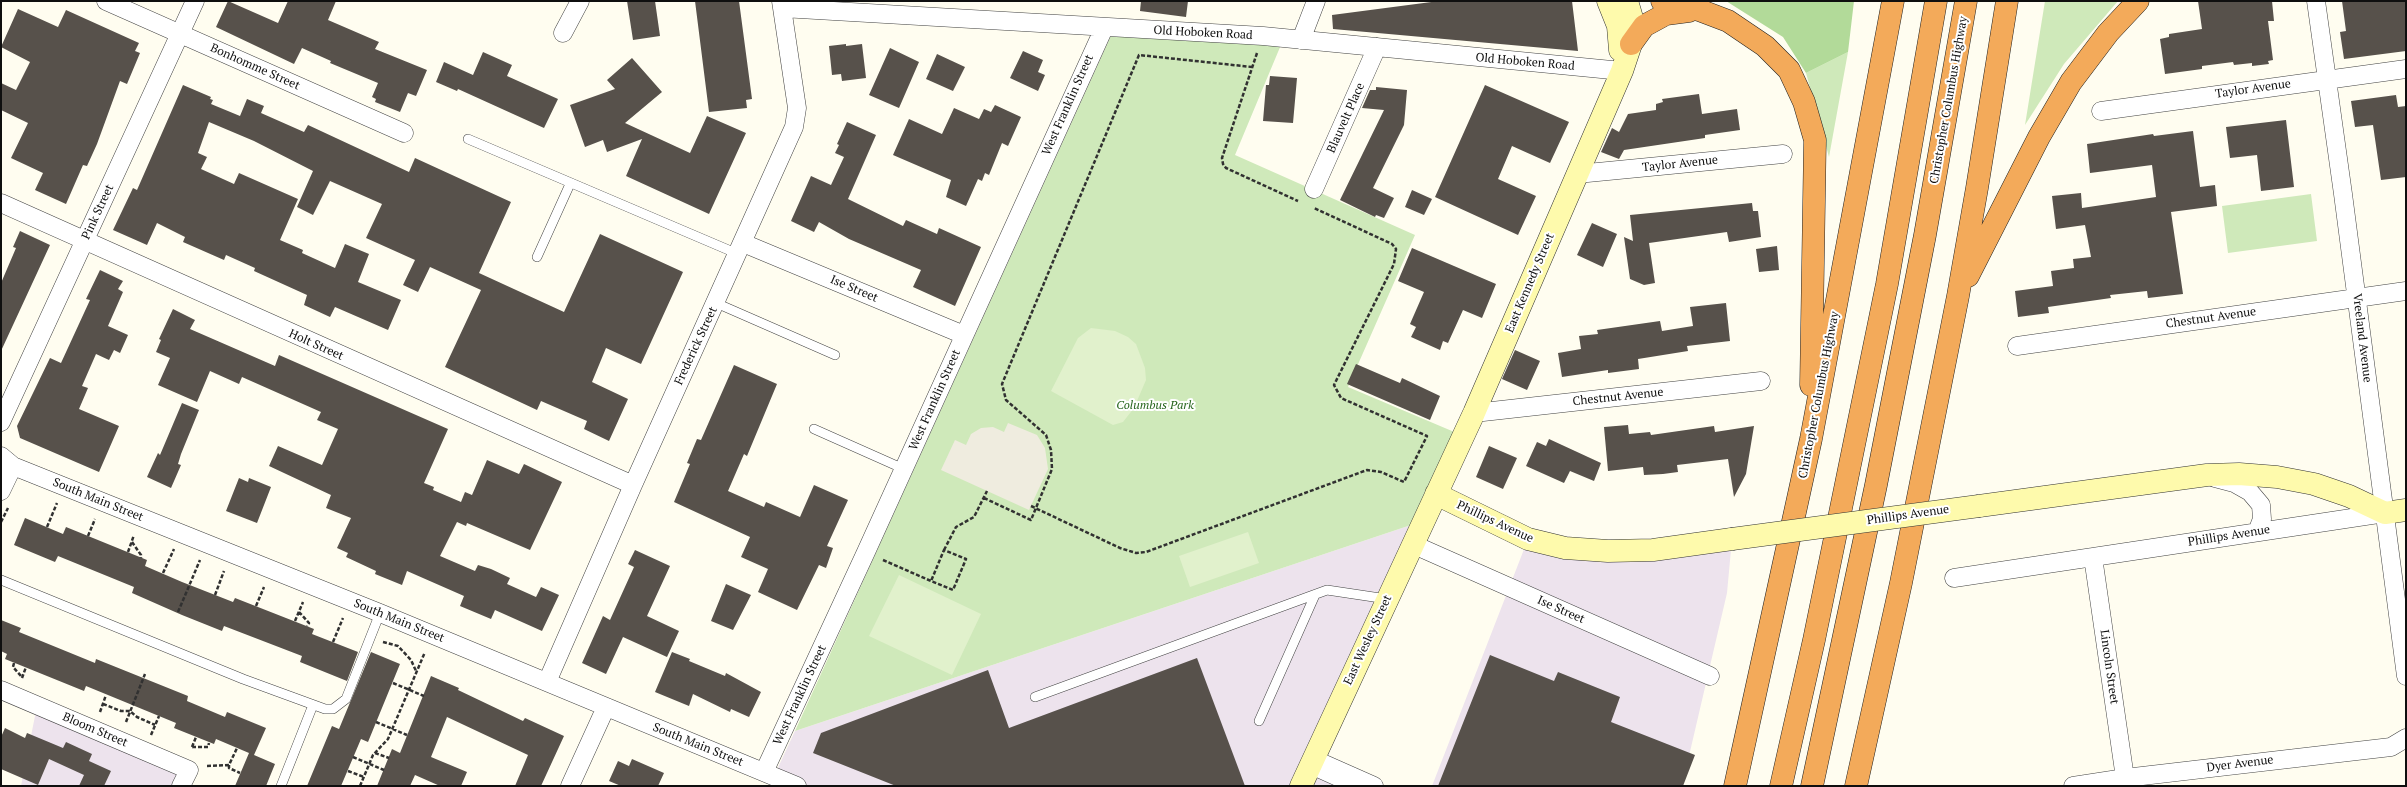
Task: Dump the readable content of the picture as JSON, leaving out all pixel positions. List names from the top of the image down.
{
  "streets": {
    "highway": ["Christopher Columbus Highway"],
    "street": [
      "Old Hoboken Road",
      "Bonhomme Street",
      "Taylor Avenue",
      "West Franklin Street",
      "Blauvelt Place",
      "Pink Street",
      "East Kennedy Street",
      "Ise Street",
      "Chestnut Avenue",
      "Vreeland Avenue",
      "Holt Street",
      "Frederick Street",
      "South Main Street",
      "Phillips Avenue",
      "East Wesley Street",
      "Lincoln Street",
      "Bloom Street",
      "Dyer Avenue"
    ]
  },
  "crossings": [
    ["Old Hoboken Road", "West Franklin Street"],
    ["Old Hoboken Road", "Blauvelt Place"],
    ["Old Hoboken Road", "East Kennedy Street"],
    ["Old Hoboken Road", "Frederick Street"],
    ["Bonhomme Street", "Pink Street"],
    ["Taylor Avenue", "East Kennedy Street"],
    ["Taylor Avenue", "Vreeland Avenue"],
    ["West Franklin Street", "Ise Street"],
    ["West Franklin Street", "South Main Street"],
    ["Pink Street", "Holt Street"],
    ["East Kennedy Street", "Chestnut Avenue"],
    ["East Kennedy Street", "Phillips Avenue"],
    ["East Kennedy Street", "East Wesley Street"],
    ["Ise Street", "Frederick Street"],
    ["Ise Street", "East Wesley Street"],
    ["Chestnut Avenue", "Vreeland Avenue"],
    ["Vreeland Avenue", "Phillips Avenue"],
    ["Holt Street", "Frederick Street"],
    ["Frederick Street", "South Main Street"],
    ["Phillips Avenue", "East Wesley Street"],
    ["Phillips Avenue", "Lincoln Street"],
    ["Lincoln Street", "Dyer Avenue"]
  ],
  "parks": ["Columbus Park"]
}
